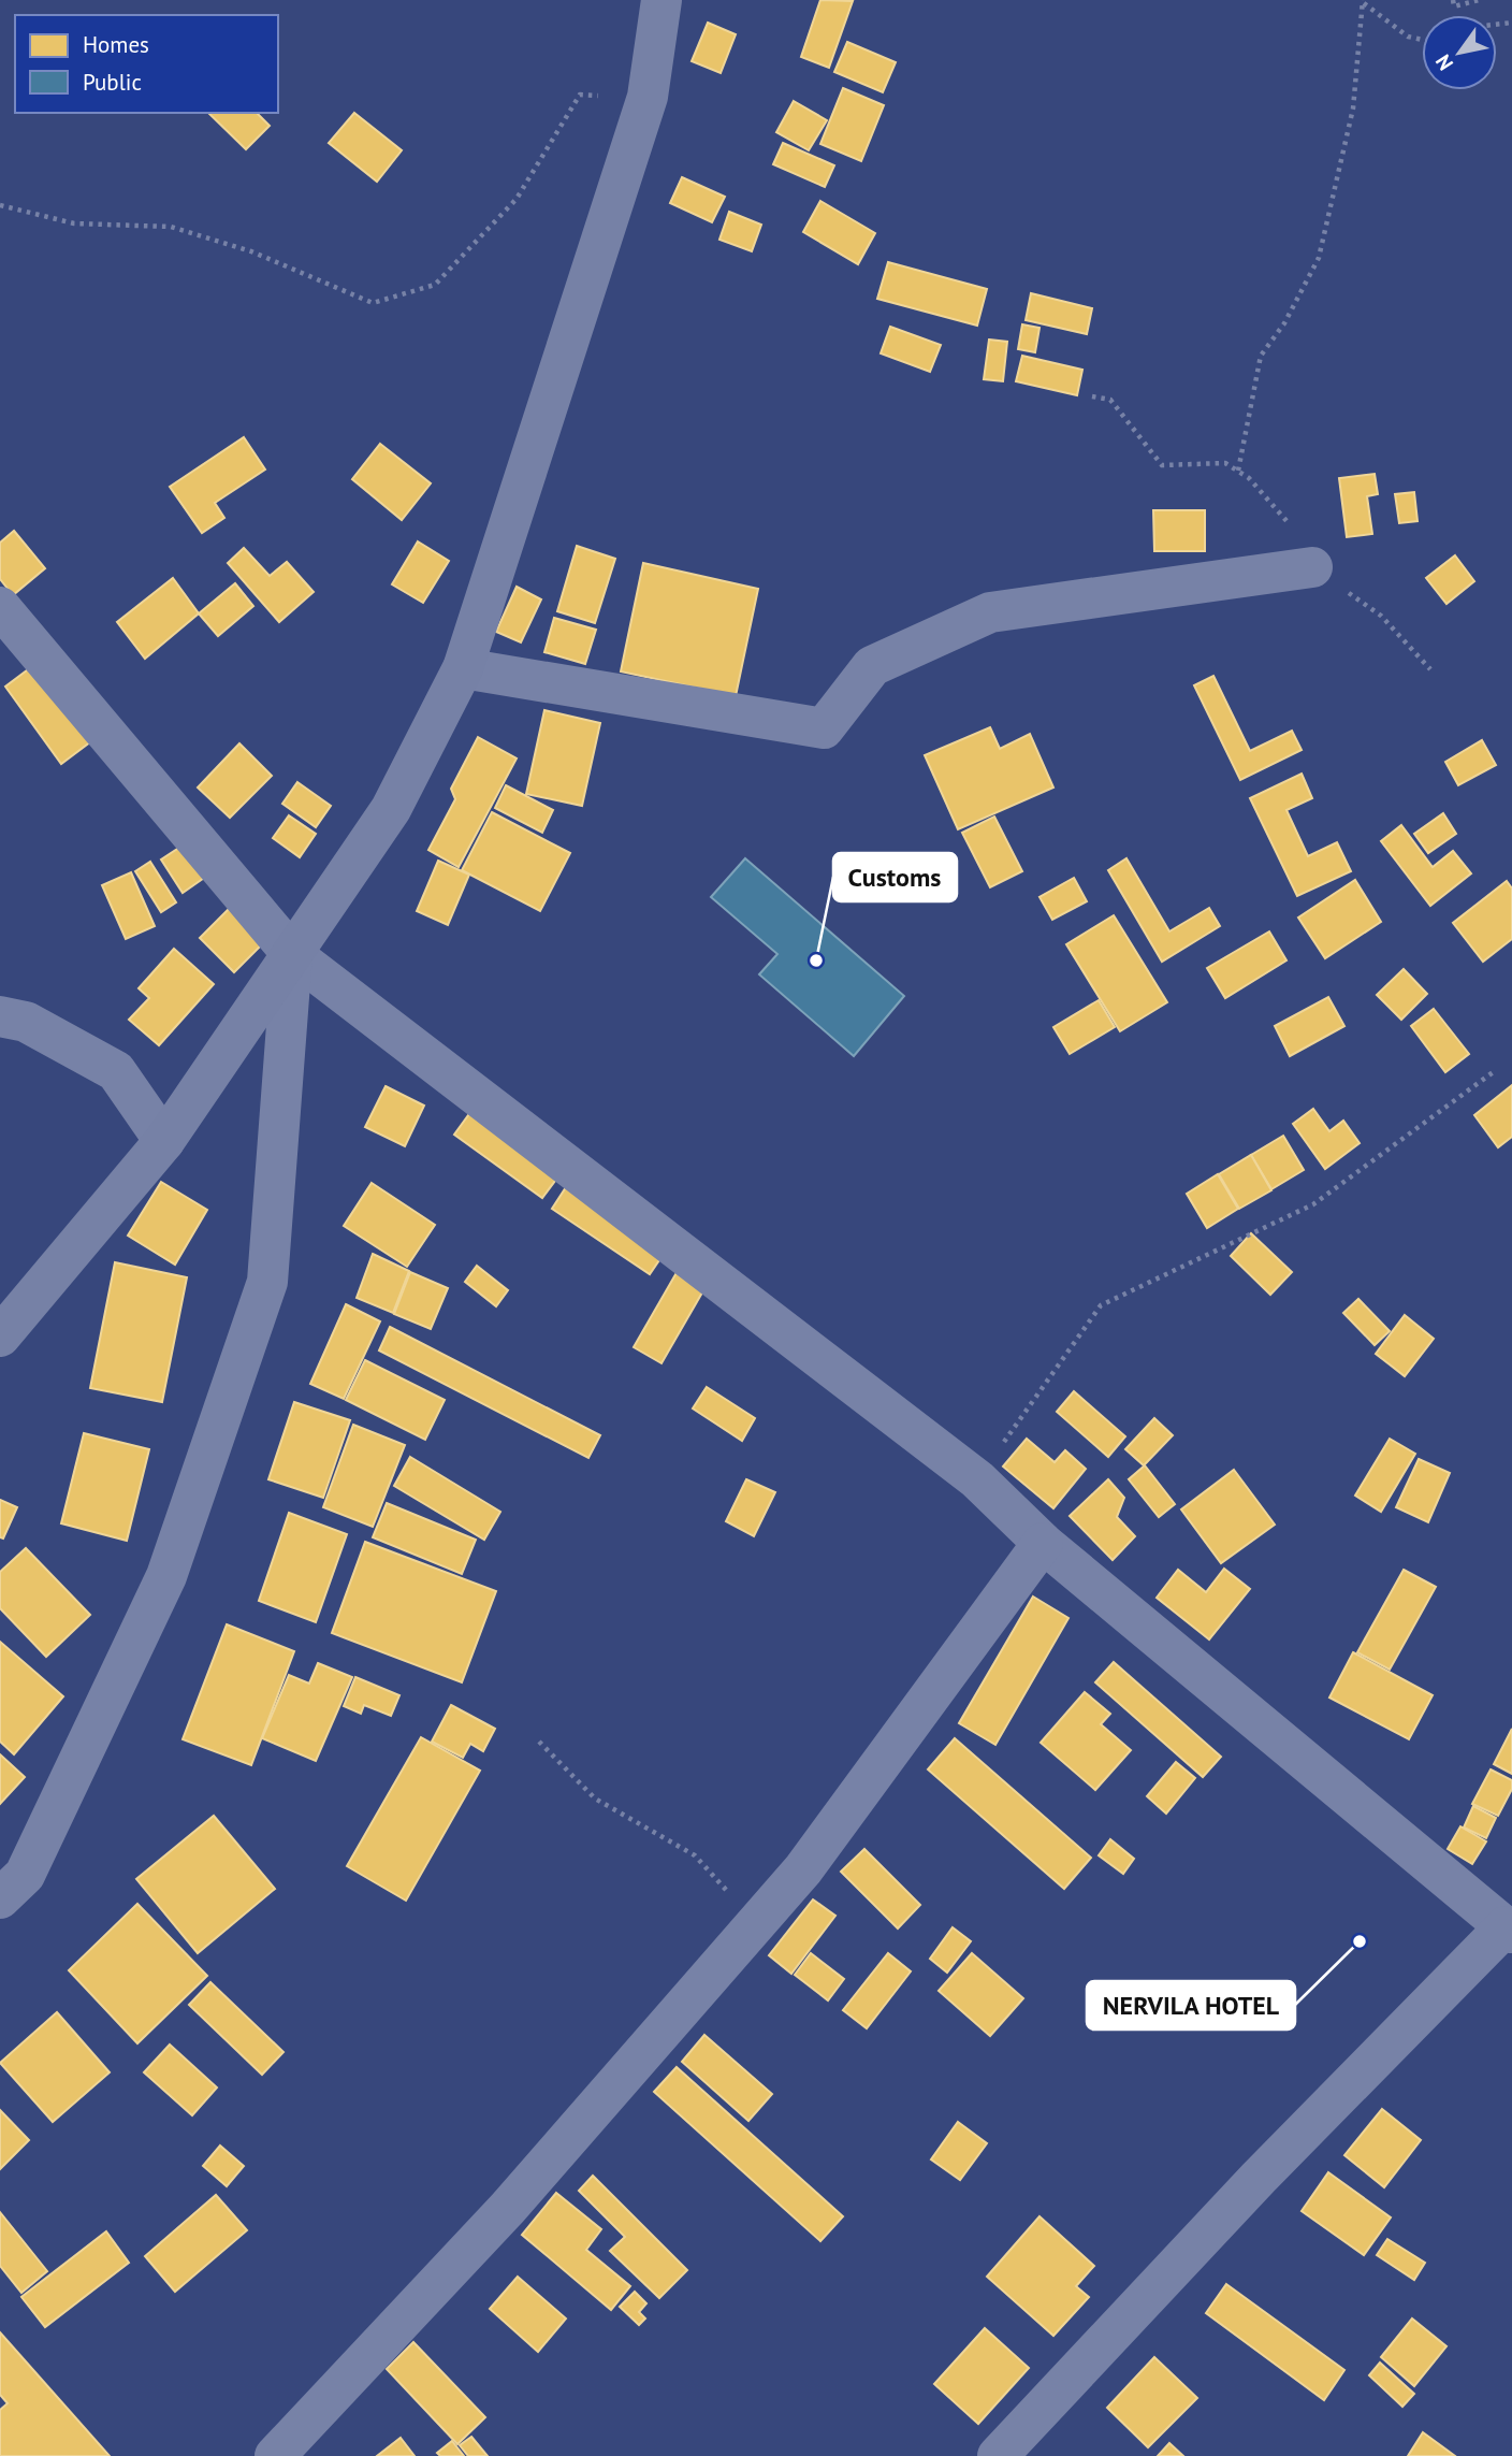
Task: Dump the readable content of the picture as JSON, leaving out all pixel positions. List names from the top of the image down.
{
  "places": ["Customs", "NERVILA HOTEL"],
  "legend": ["Homes", "Public"],
  "north": "bottom left"
}
